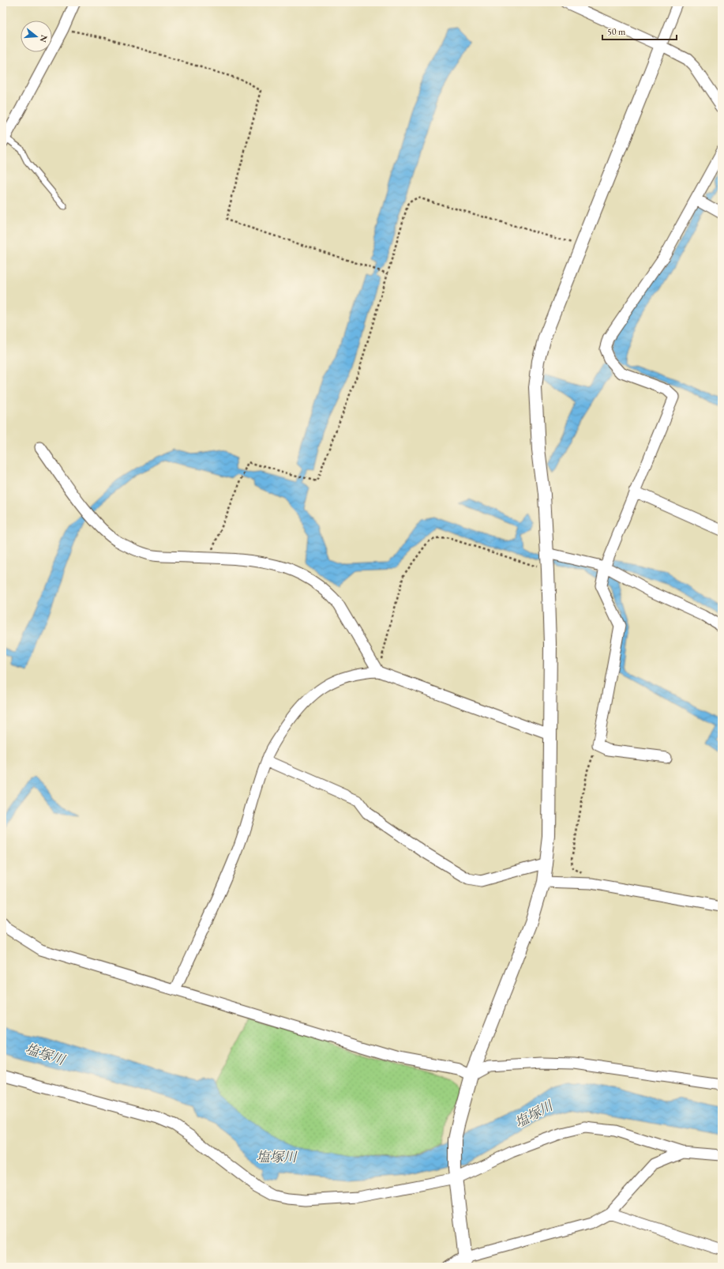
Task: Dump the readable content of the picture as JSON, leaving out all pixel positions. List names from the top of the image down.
{
  "water": ["塩塚川"],
  "scale_bar": "50 m",
  "north": "right"
}
